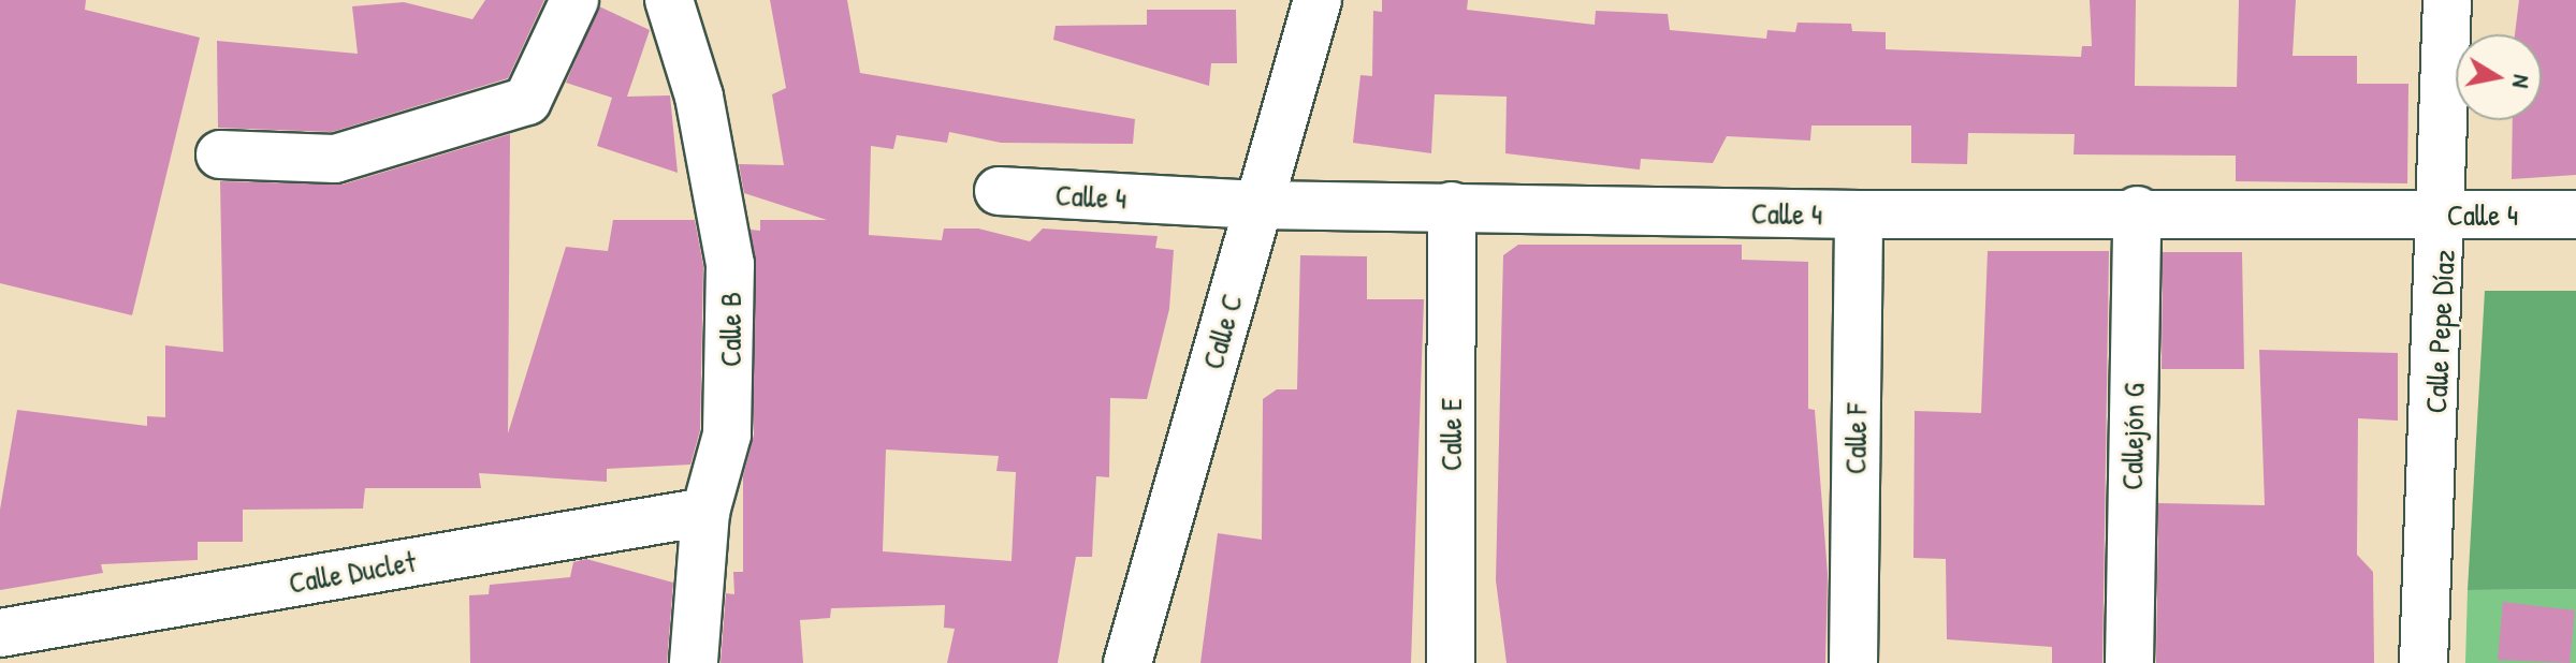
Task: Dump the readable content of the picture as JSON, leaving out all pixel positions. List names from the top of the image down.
{
  "streets": {
    "street": [
      "Calle 4",
      "Calle B",
      "Calle C",
      "Calle Pepe Díaz",
      "Calle E",
      "Callejón G",
      "Calle F",
      "Calle Duclet"
    ]
  },
  "crossings": [
    ["Calle 4", "Calle C"],
    ["Calle 4", "Calle Pepe Díaz"],
    ["Calle 4", "Calle E"],
    ["Calle 4", "Callejón G"],
    ["Calle 4", "Calle F"],
    ["Calle B", "Calle Duclet"]
  ],
  "north": "right"
}
